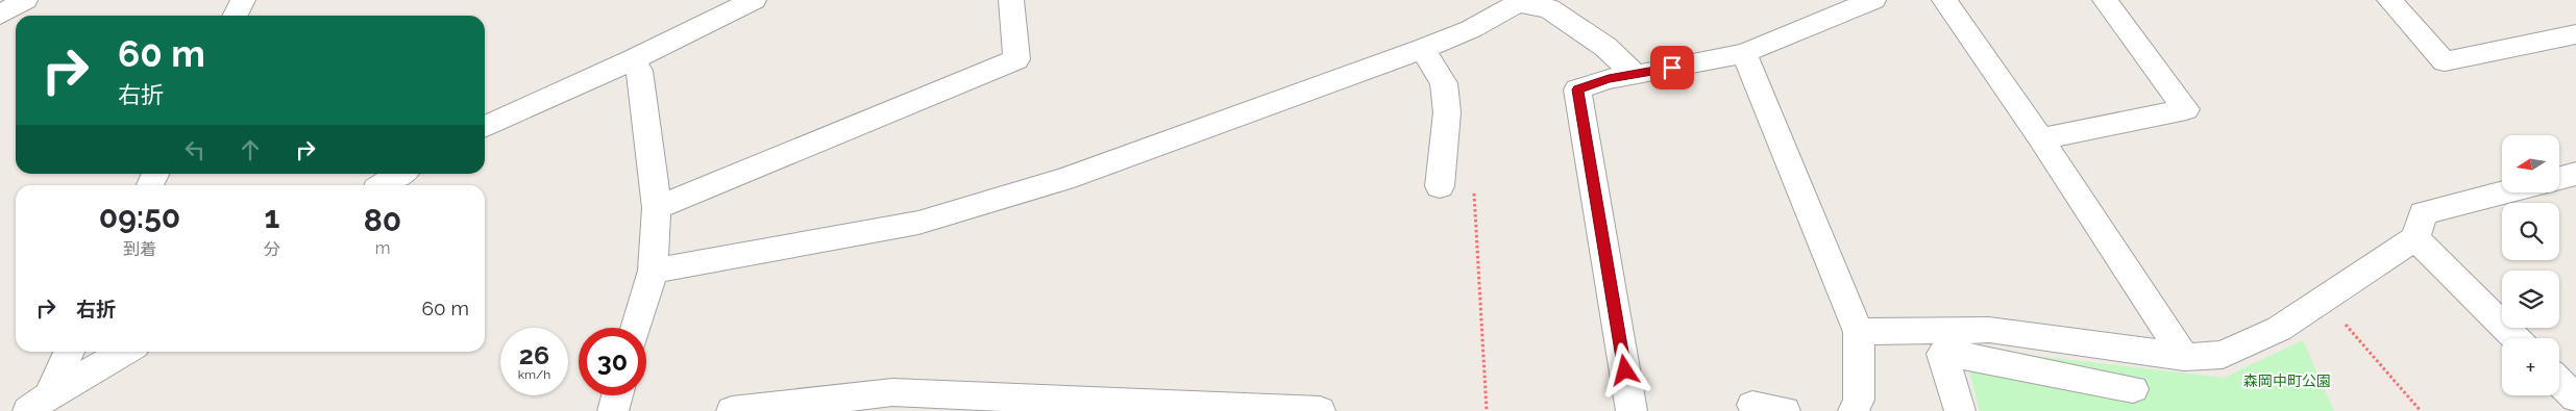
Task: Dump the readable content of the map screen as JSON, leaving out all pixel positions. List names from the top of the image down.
{
  "parks": ["森岡中町公園"],
  "north": "left",
  "page": {
    "turn": ["60 m", "右折"],
    "map_buttons": "+",
    "eta": [
      "09:50",
      "到着",
      "1",
      "分",
      "80",
      "m"
    ],
    "list": [
      {
        "name": "右折",
        "value": "60 m"
      }
    ],
    "speed": "26 km/h",
    "limit": "30"
  }
}
